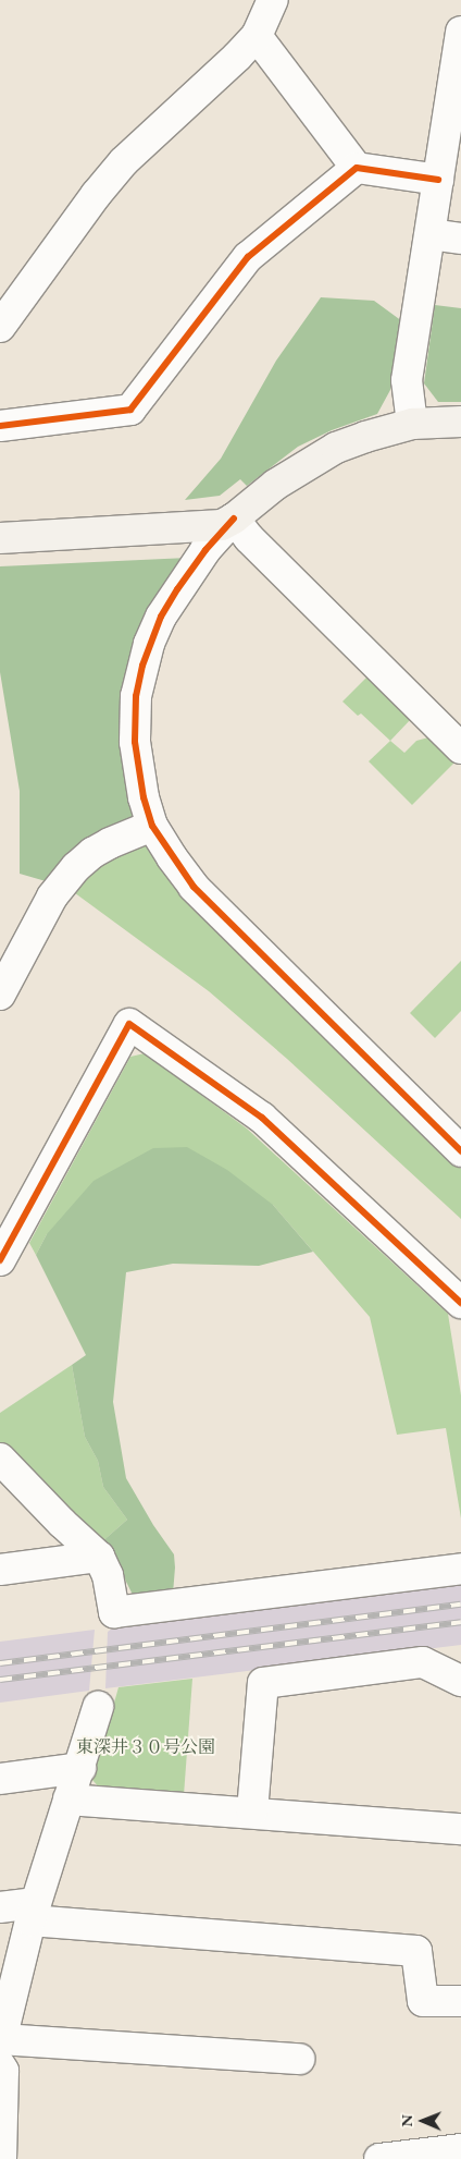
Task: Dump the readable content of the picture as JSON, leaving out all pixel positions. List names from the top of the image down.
{
  "parks": ["東深井３０号公園"],
  "north": "left"
}
